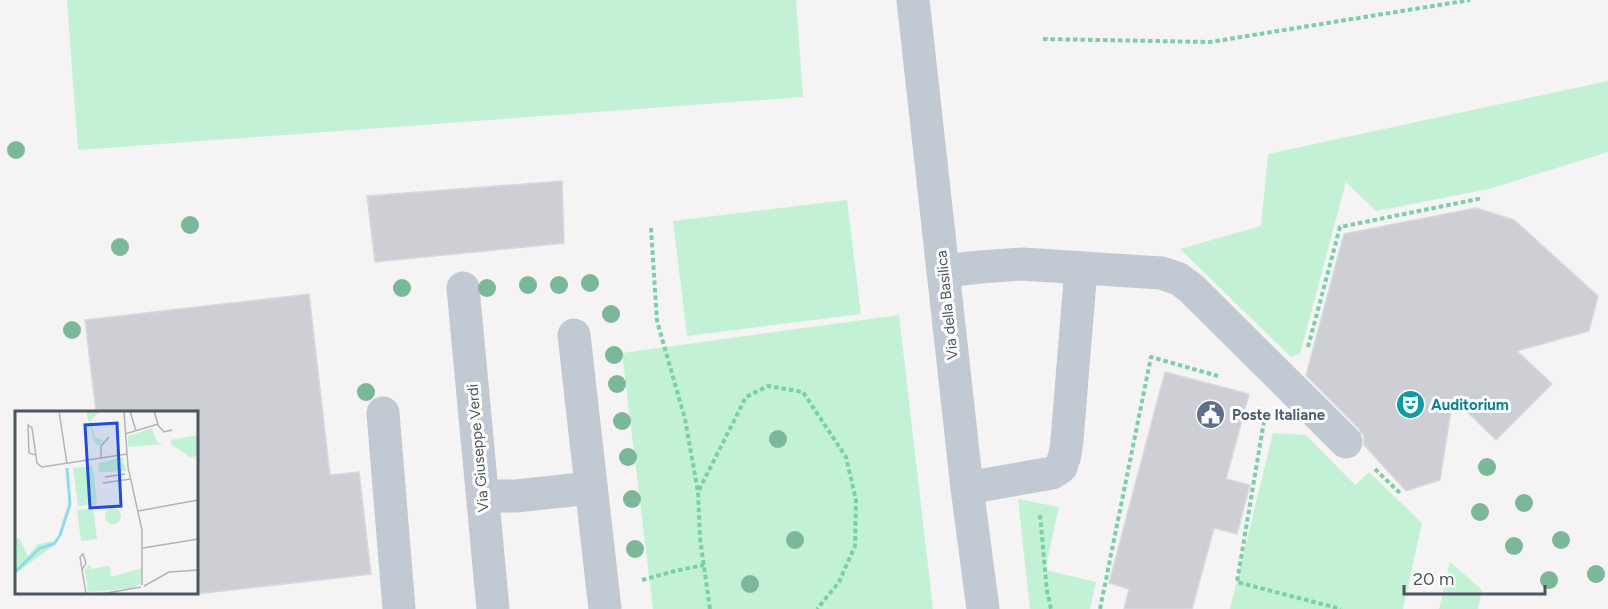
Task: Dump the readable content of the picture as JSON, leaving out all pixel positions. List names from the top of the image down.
{
  "streets": {
    "street": ["Via della Basilica", "Via Giuseppe Verdi"]
  },
  "places": {
    "theatre": ["Auditorium"],
    "public building": ["Poste Italiane"]
  },
  "scale_bar": "20 m"
}
